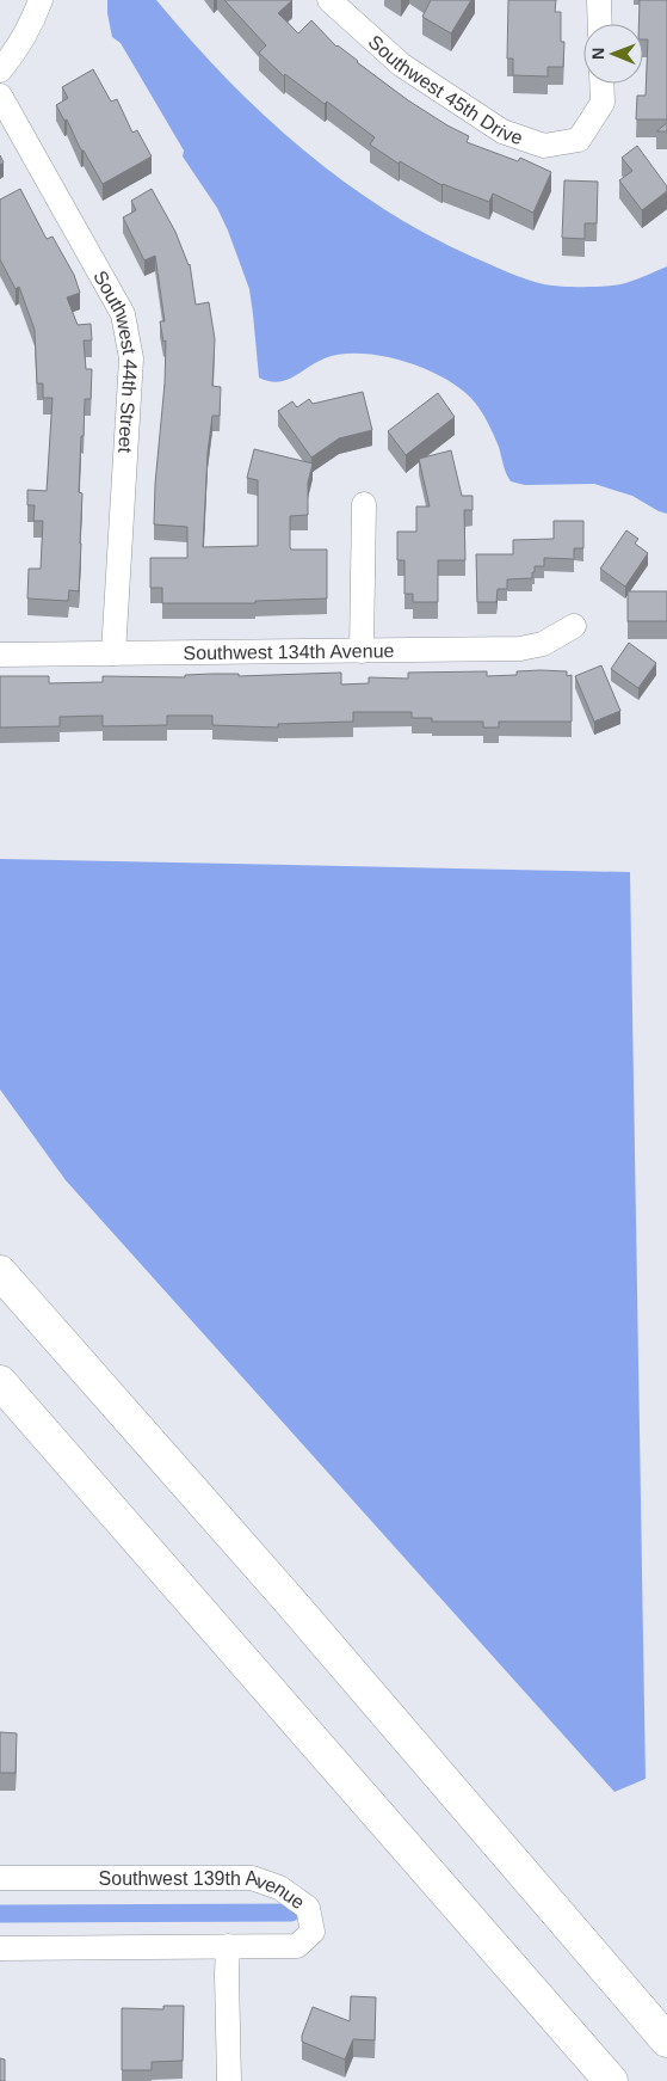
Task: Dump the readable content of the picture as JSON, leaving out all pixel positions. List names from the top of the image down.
{
  "streets": {
    "street": [
      "Southwest 45th Drive",
      "Southwest 44th Street",
      "Southwest 134th Avenue",
      "Southwest 139th Avenue"
    ]
  },
  "crossings": [
    ["Southwest 44th Street", "Southwest 134th Avenue"]
  ],
  "north": "left"
}
